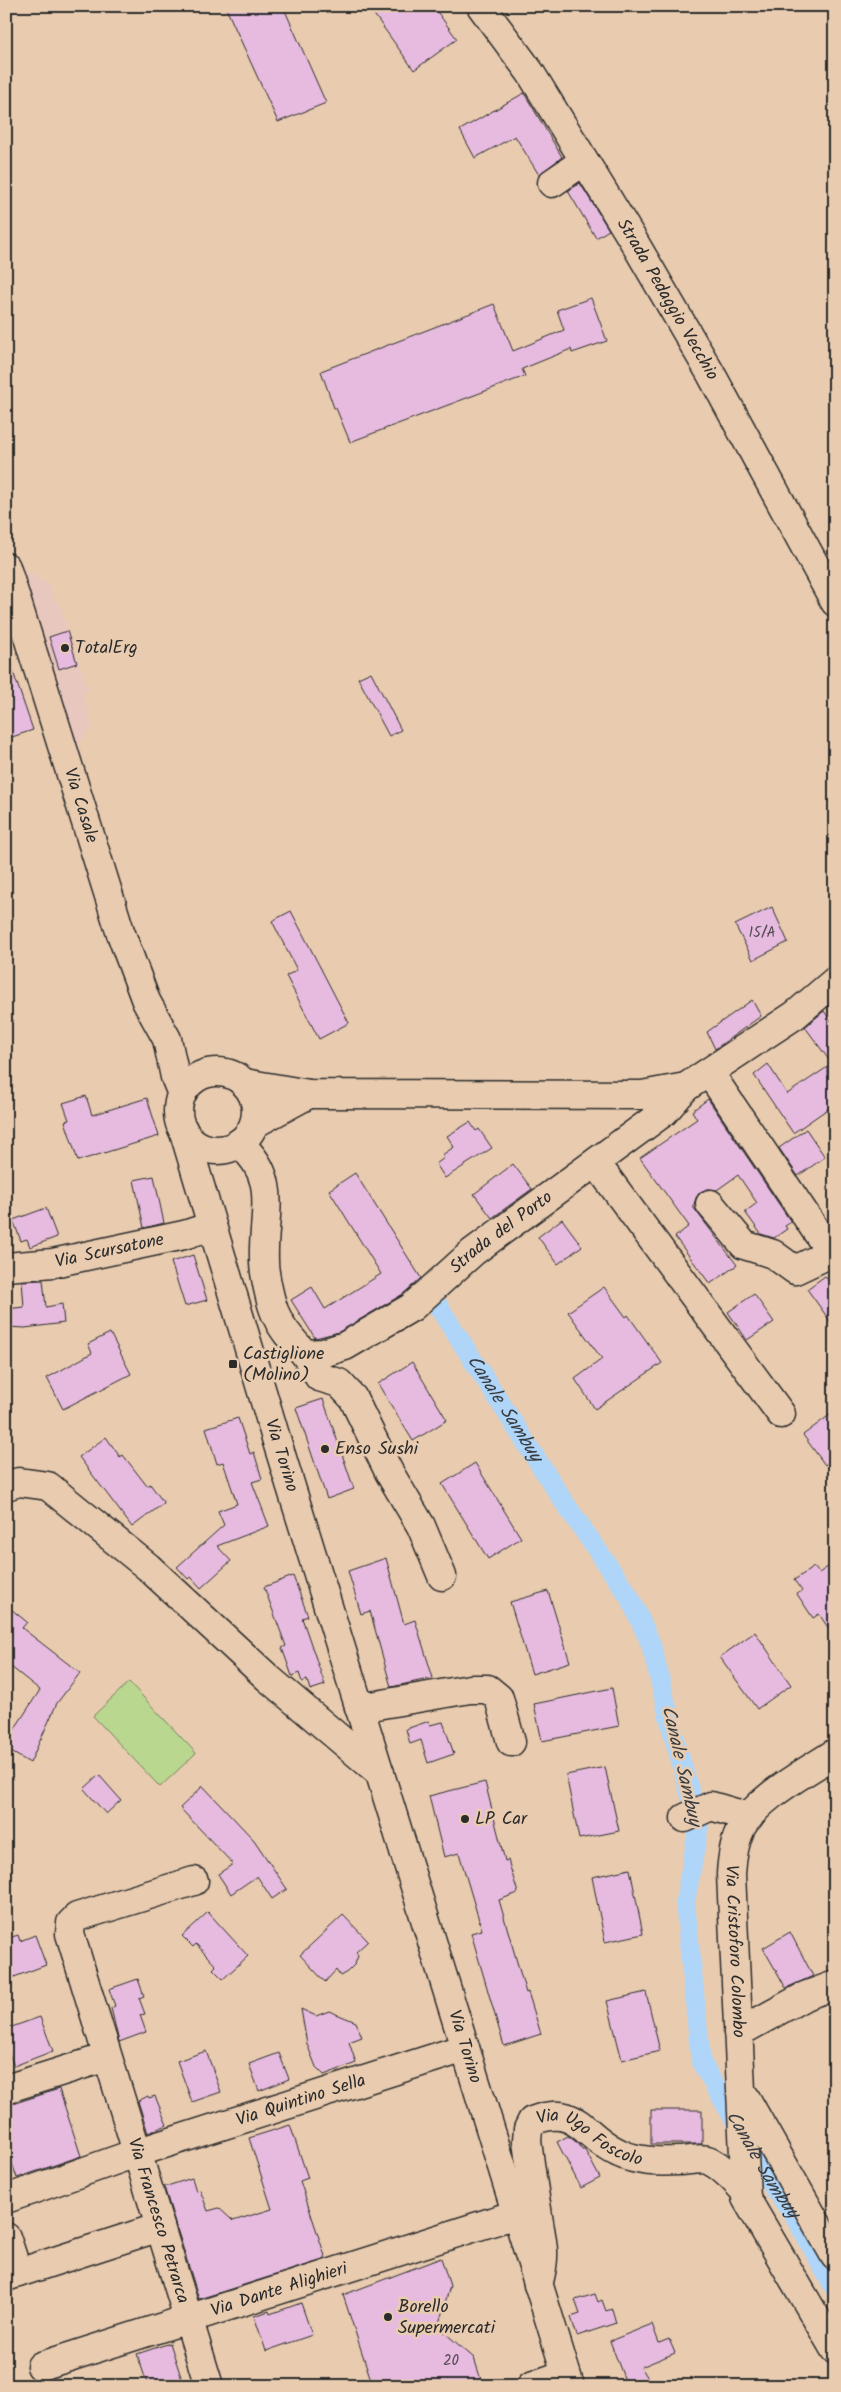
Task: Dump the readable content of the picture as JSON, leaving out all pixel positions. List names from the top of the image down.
{
  "streets": {
    "street": [
      "Strada Pedaggio Vecchio",
      "Via Casale",
      "Strada del Porto",
      "Via Scursatone",
      "Via Torino",
      "Via Cristoforo Colombo",
      "Via Quintino Sella",
      "Via Ugo Foscolo",
      "Via Francesco Petrarca",
      "Via Dante Alighieri"
    ]
  },
  "crossings": [
    ["Via Scursatone", "Via Torino"],
    ["Via Torino", "Via Quintino Sella"],
    ["Via Torino", "Via Ugo Foscolo"],
    ["Via Torino", "Via Dante Alighieri"],
    ["Via Cristoforo Colombo", "Via Ugo Foscolo"],
    ["Via Quintino Sella", "Via Francesco Petrarca"],
    ["Via Francesco Petrarca", "Via Dante Alighieri"]
  ],
  "water": ["Canale Sambuy"],
  "places": {
    "other": [
      "TotalErg",
      "Enso Sushi",
      "LP Car",
      "Borello Supermercati"
    ],
    "transit": ["Castiglione (Molino)"]
  },
  "house_numbers": ["15/A", "20"]
}
